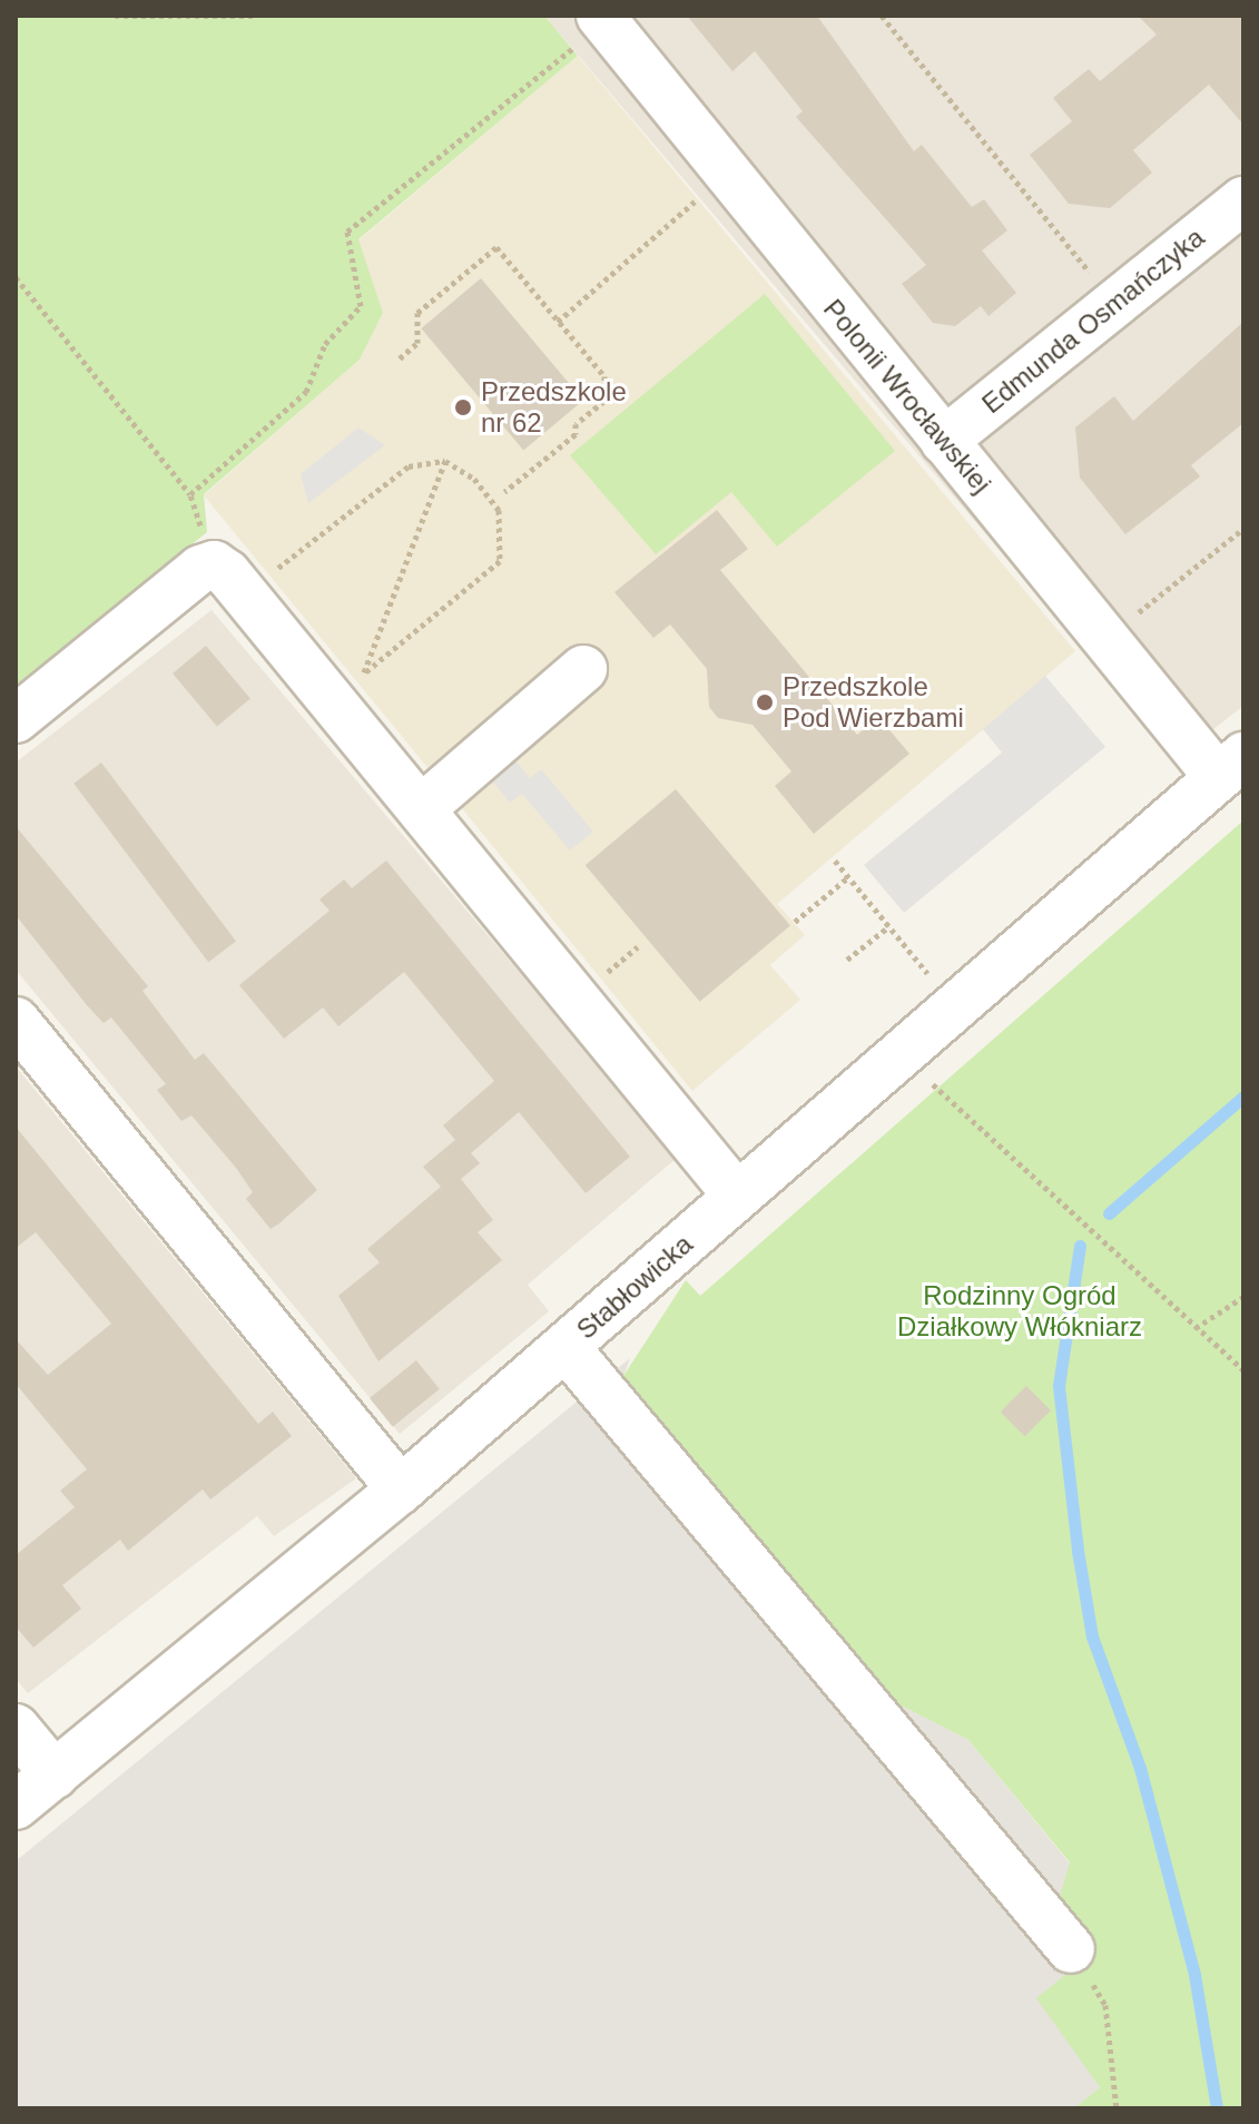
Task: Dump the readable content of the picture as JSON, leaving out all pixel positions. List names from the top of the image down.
{
  "streets": {
    "street": ["Edmunda Osmańczyka", "Polonii Wrocławskiej", "Stabłowicka"]
  },
  "crossings": [
    ["Edmunda Osmańczyka", "Polonii Wrocławskiej"],
    ["Polonii Wrocławskiej", "Stabłowicka"]
  ],
  "parks": ["Rodzinny Ogród Działkowy Włókniarz"],
  "places": ["Przedszkole nr 62", "Przedszkole Pod Wierzbami"]
}
